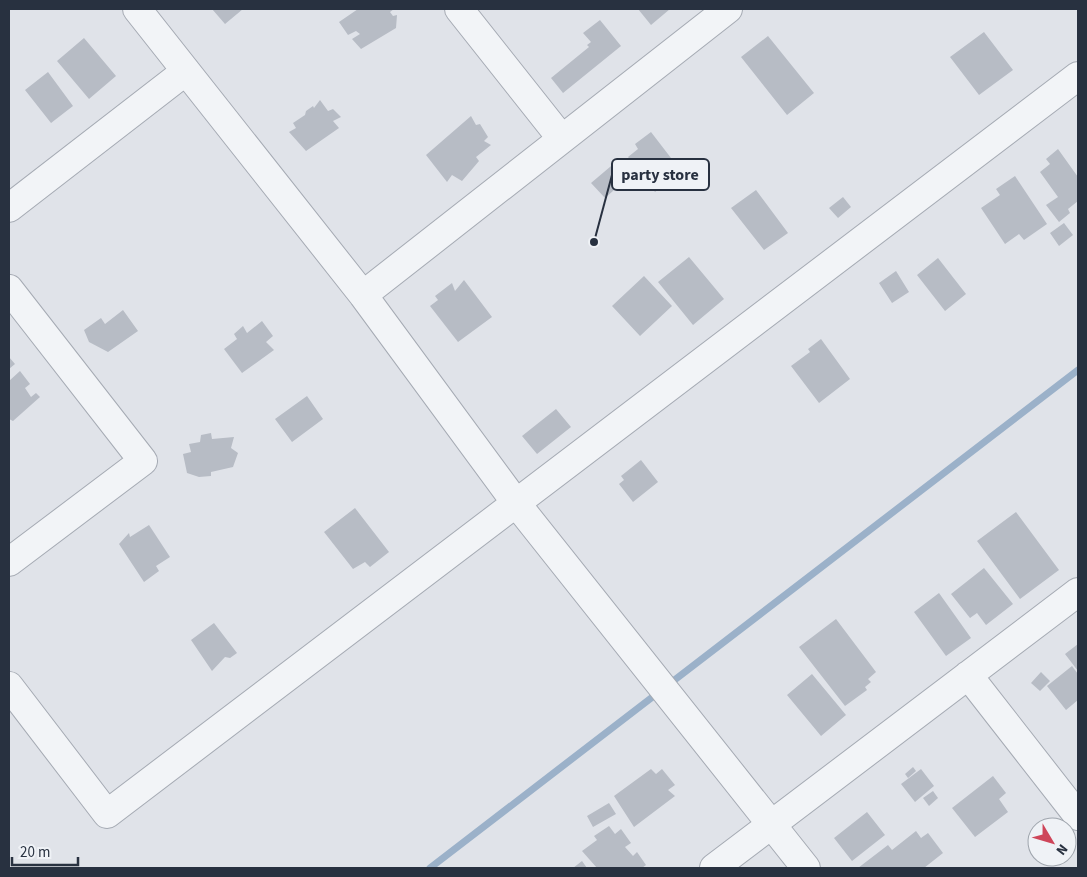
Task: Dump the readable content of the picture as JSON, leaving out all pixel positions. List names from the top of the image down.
{
  "places": ["party store"],
  "scale_bar": "20 m",
  "north": "bottom right"
}
